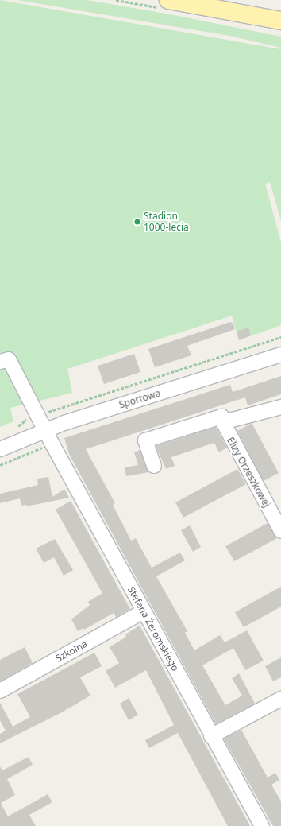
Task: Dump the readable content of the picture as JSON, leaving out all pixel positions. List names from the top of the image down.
{
  "streets": {
    "street": [
      "Sportowa",
      "Elizy Orzeszkowej",
      "Stefana Żeromskiego",
      "Szkolna"
    ]
  },
  "crossings": [
    ["Sportowa", "Stefana Żeromskiego"],
    ["Stefana Żeromskiego", "Szkolna"]
  ],
  "places": ["Stadion 1000-lecia"]
}
